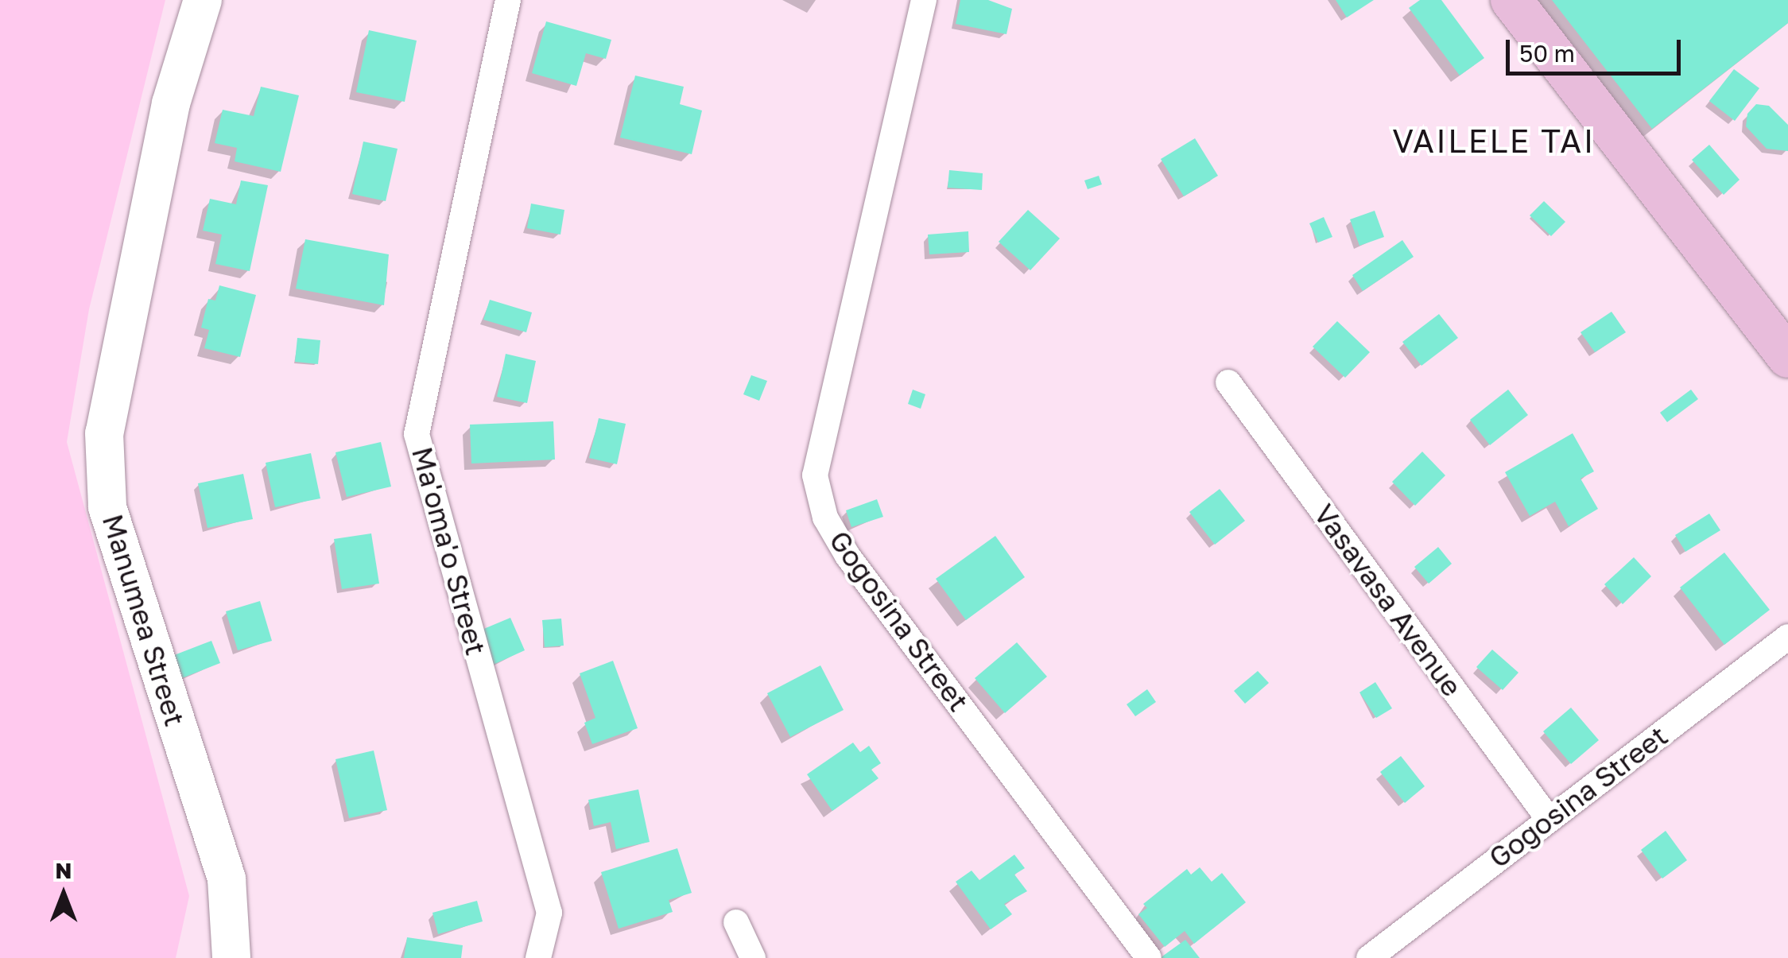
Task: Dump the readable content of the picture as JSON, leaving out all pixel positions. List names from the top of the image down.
{
  "streets": {
    "main road": ["Manumea Street"],
    "street": ["Ma'oma'o Street", "Vasavasa Avenue", "Gogosina Street"]
  },
  "crossings": [
    ["Vasavasa Avenue", "Gogosina Street"]
  ],
  "districts": ["VAILELE TAI"],
  "scale_bar": "50 m",
  "north": "top"
}
